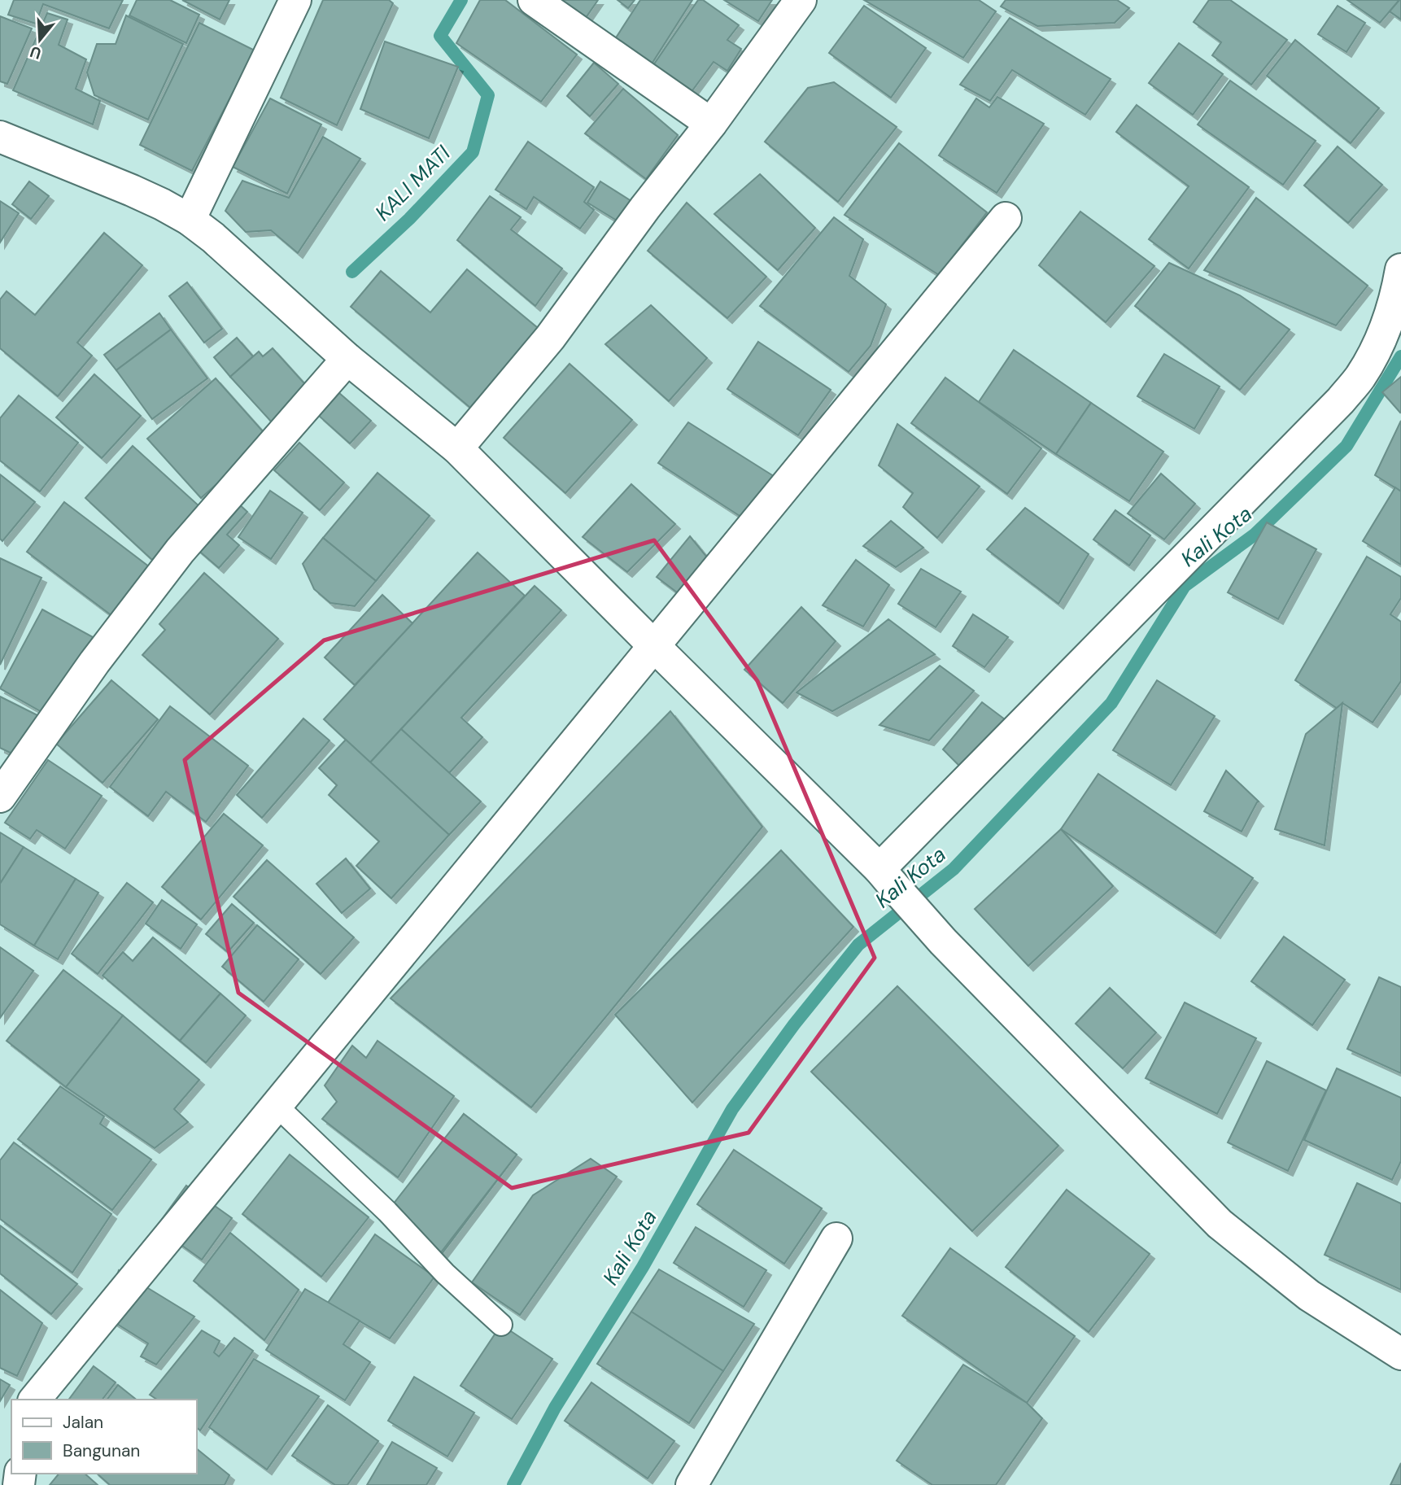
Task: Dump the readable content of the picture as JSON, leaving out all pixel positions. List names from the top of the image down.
{
  "water": ["KALI MATI", "Kali Kota"],
  "legend": ["Jalan", "Bangunan"],
  "north": "bottom"
}
